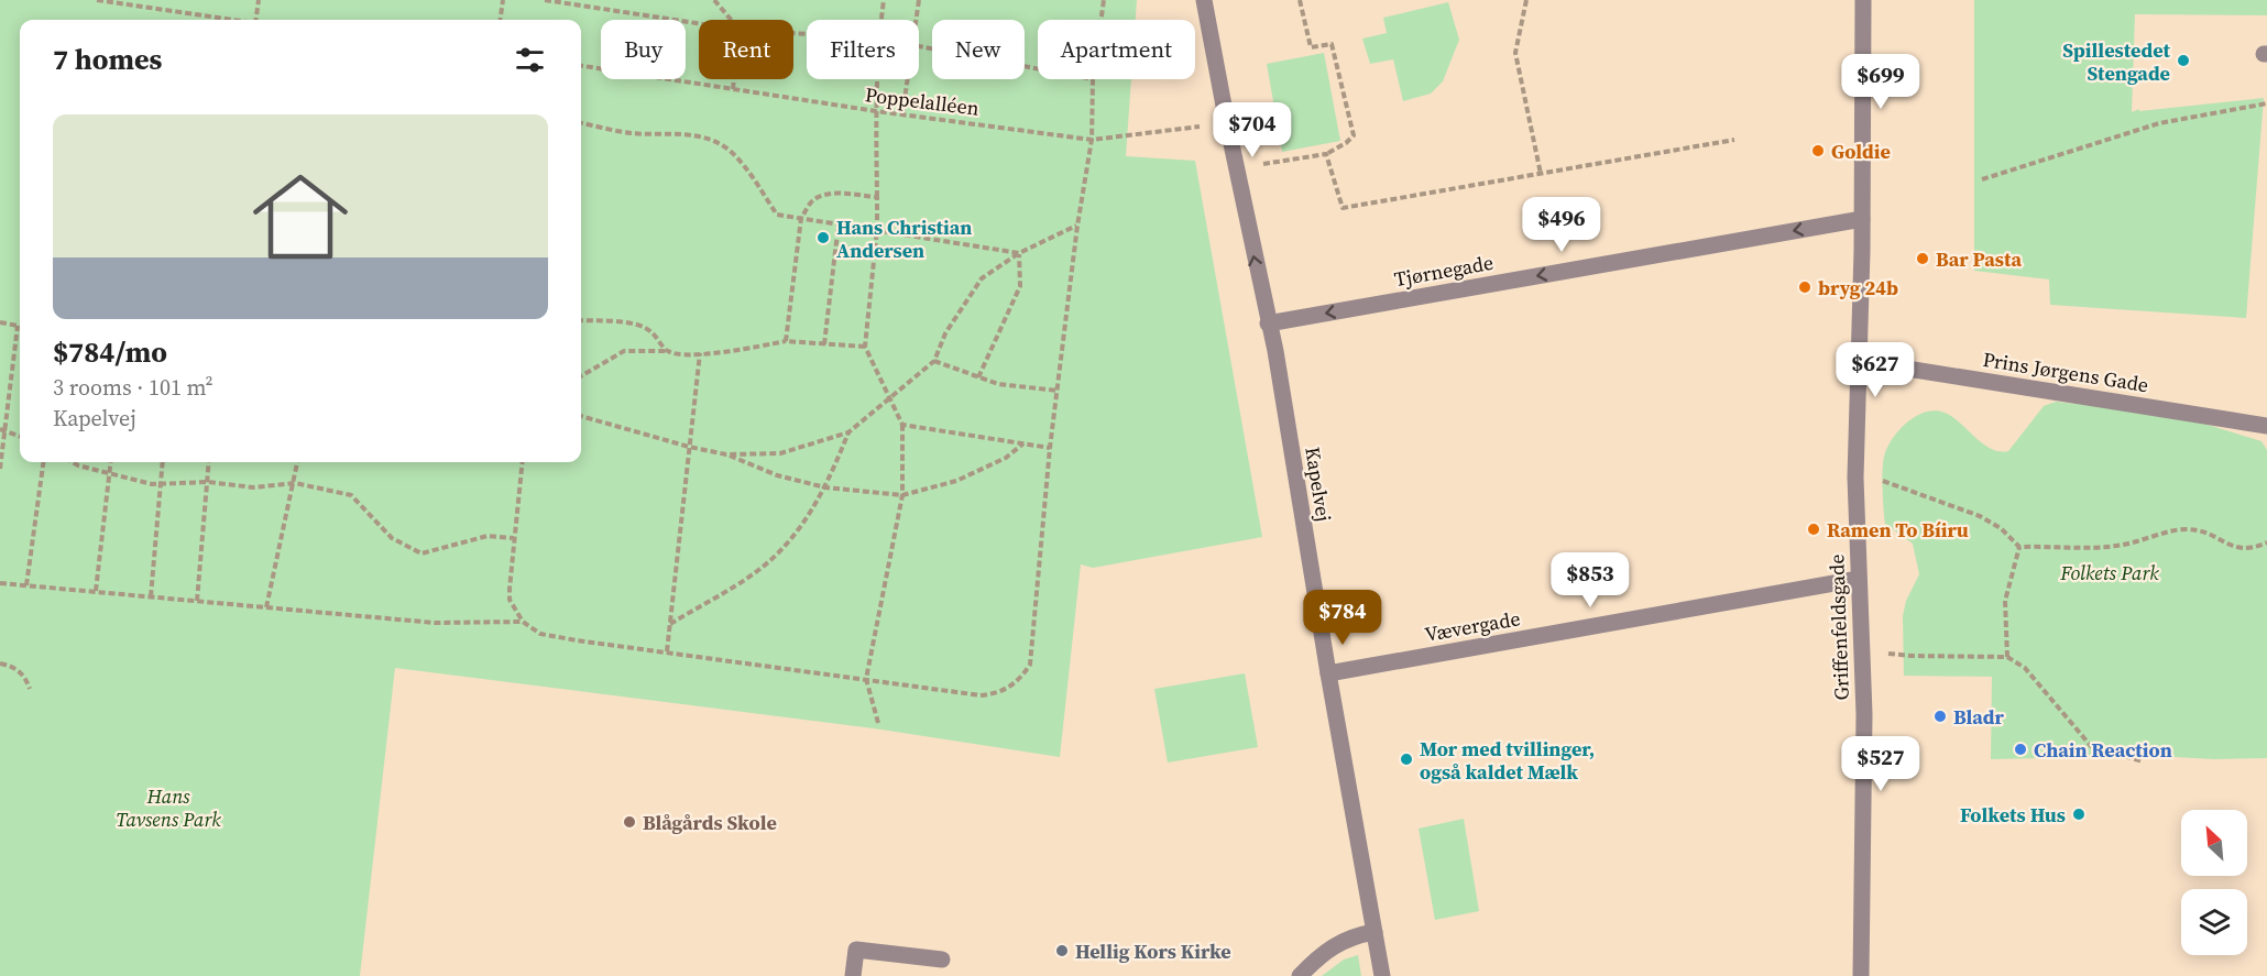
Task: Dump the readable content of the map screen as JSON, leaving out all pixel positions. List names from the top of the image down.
{
  "streets": {
    "street": [
      "Tjørnegade",
      "Prins Jørgens Gade",
      "Kapelvej",
      "Vævergade",
      "Griffenfeldsgade"
    ],
    "path": ["Poppelalléen"]
  },
  "crossings": [
    ["Poppelalléen", "Kapelvej"],
    ["Tjørnegade", "Kapelvej"],
    ["Tjørnegade", "Griffenfeldsgade"],
    ["Prins Jørgens Gade", "Griffenfeldsgade"],
    ["Kapelvej", "Vævergade"],
    ["Vævergade", "Griffenfeldsgade"]
  ],
  "one_way": ["Tjørnegade"],
  "parks": ["Folkets Park", "Hans Tavsens Park"],
  "places": [
    "Spillestedet Stengade",
    "Goldie",
    "Hans Christian Andersen",
    "Bar Pasta",
    "bryg 24b",
    "Ramen To Bíiru",
    "Bladr",
    "Chain Reaction",
    "Mor med tvillinger, også kaldet Mælk",
    "Folkets Hus",
    "Blågårds Skole",
    "Hellig Kors Kirke"
  ],
  "north": "top left",
  "page": {
    "chip": [
      "Buy",
      "Rent",
      "Filters",
      "New",
      "Apartment"
    ],
    "heading": "7 homes",
    "price": [
      "$699",
      "$704",
      "$496",
      "$627",
      "$853",
      "$784",
      "$527"
    ],
    "list": [
      {
        "name": "$784/mo",
        "note": "3 rooms · 101 m² · Kapelvej"
      }
    ]
  }
}
